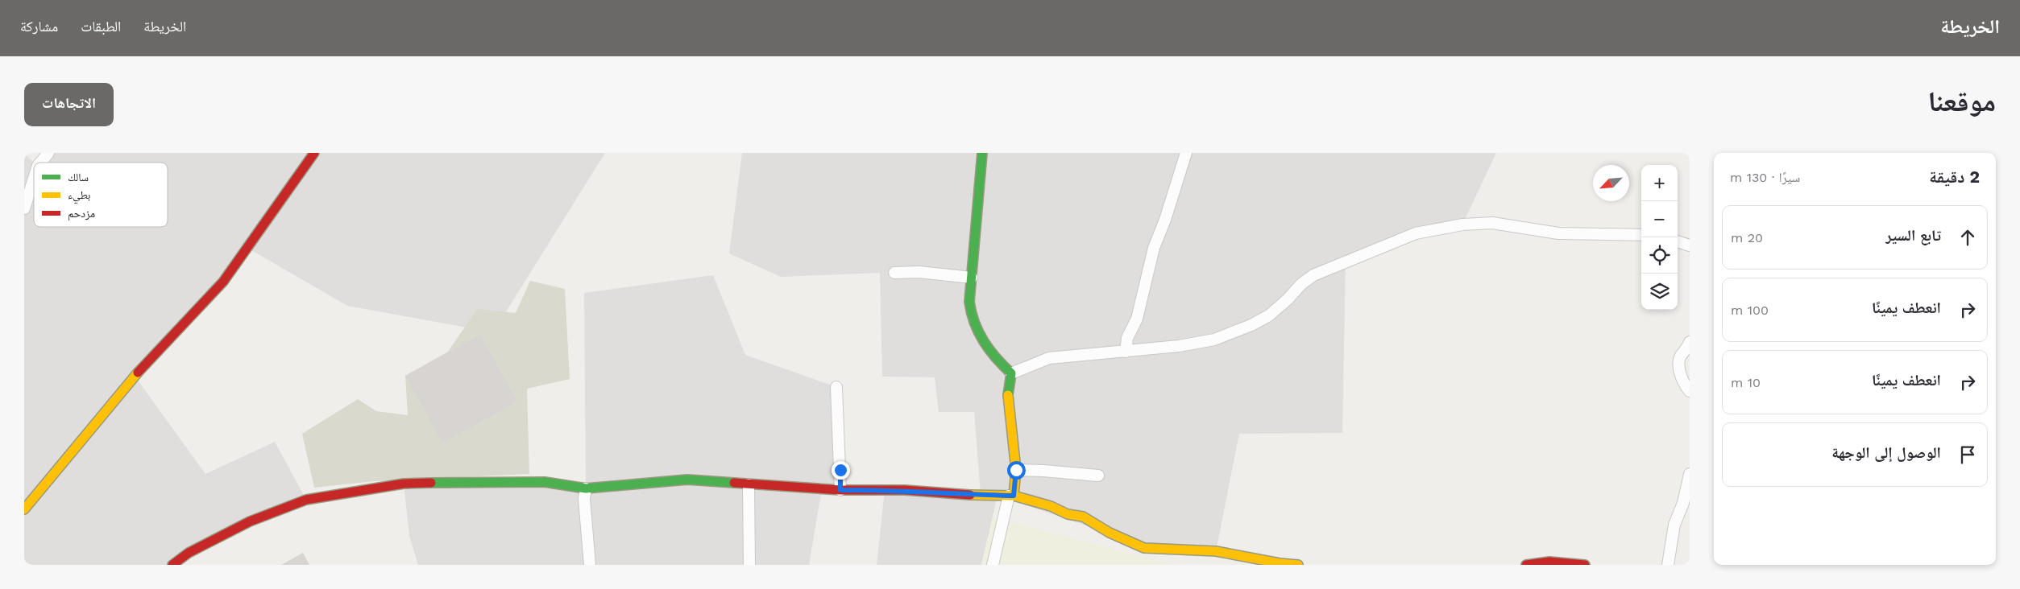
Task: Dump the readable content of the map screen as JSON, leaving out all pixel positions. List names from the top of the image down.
{
  "legend": ["سالك", "بطيء", "مزدحم"],
  "north": "bottom left",
  "page": {
    "header": "الخريطة",
    "nav": ["الخريطة", "الطبقات", "مشاركة"],
    "title": "موقعنا",
    "buttons": "الاتجاهات",
    "heading": ["2 دقيقة", "سيرًا · 130 m"],
    "map_buttons": ["+", "−"],
    "list": [
      ["تابع السير", "20 m"],
      ["انعطف يمينًا", "100 m"],
      ["انعطف يمينًا", "10 m"],
      "الوصول إلى الوجهة"
    ]
  }
}
